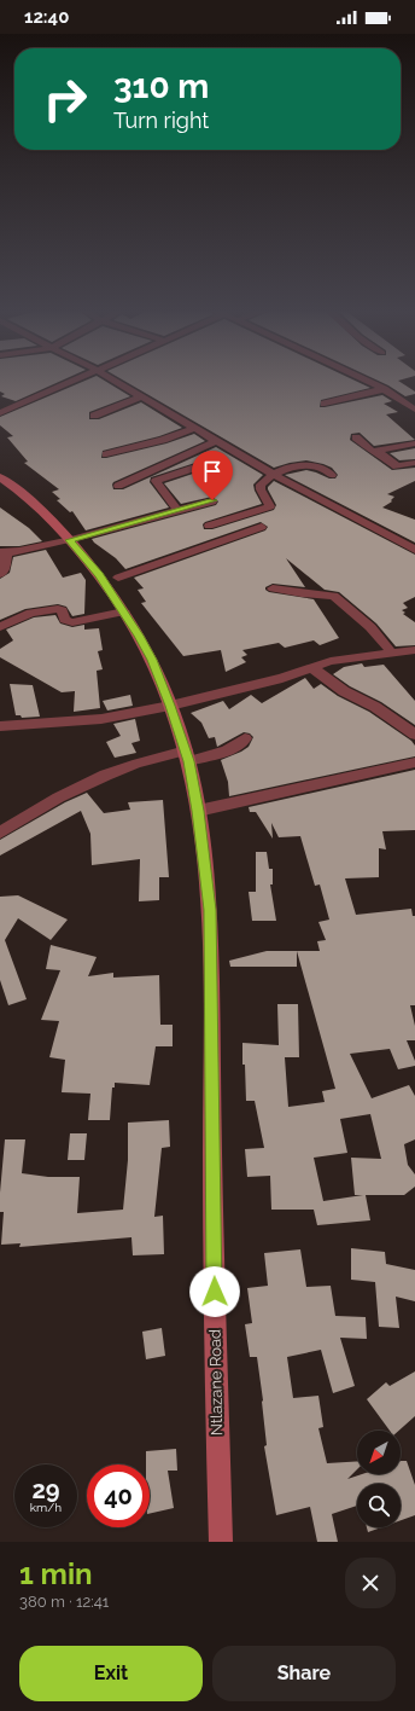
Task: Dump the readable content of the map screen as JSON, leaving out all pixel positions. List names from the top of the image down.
{
  "streets": {
    "street": ["Ntlazane Road"]
  },
  "north": "bottom left",
  "page": {
    "status": "12:40",
    "turn": ["310 m", "Turn right"],
    "speed": "29 km/h",
    "limit": "40",
    "heading": ["1 min", "380 m · 12:41"],
    "buttons": ["Exit", "Share"]
  }
}
